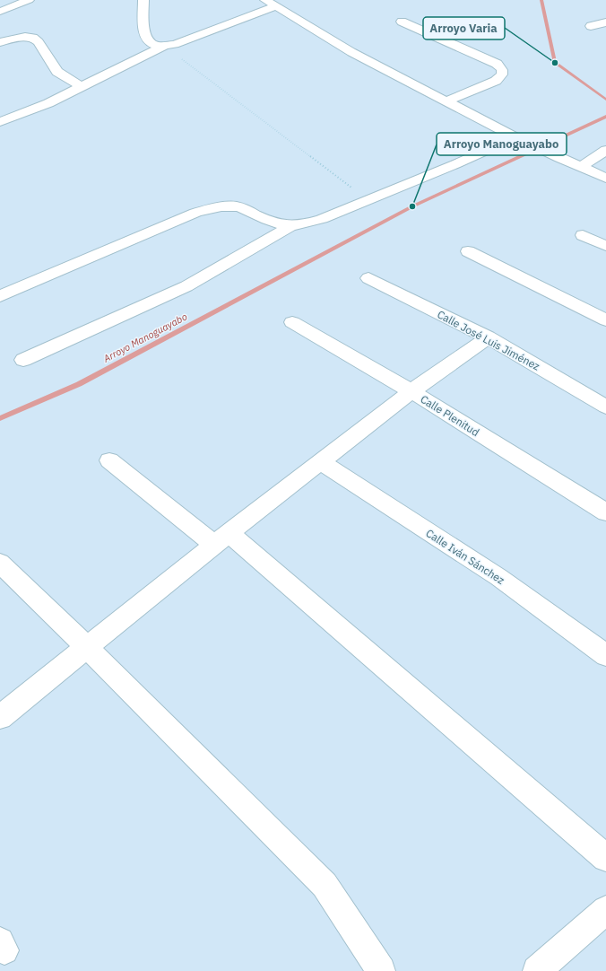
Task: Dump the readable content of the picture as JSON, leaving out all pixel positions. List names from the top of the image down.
{
  "streets": {
    "street": ["Calle José Luis Jiménez", "Calle Plenitud", "Calle Iván Sánchez"]
  },
  "water": ["Arroyo Manoguayabo"],
  "places": ["Arroyo Varia", "Arroyo Manoguayabo"]
}
